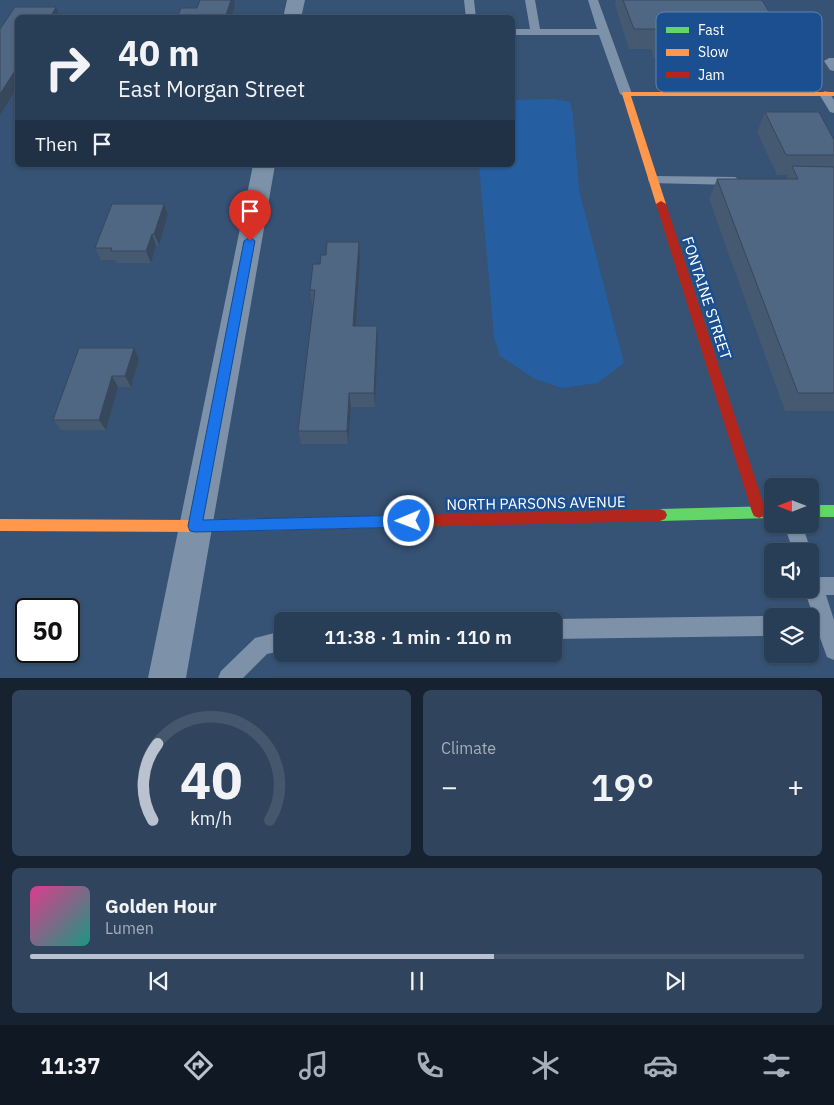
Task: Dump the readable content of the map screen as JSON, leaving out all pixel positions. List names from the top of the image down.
{
  "streets": {
    "street": ["FONTAINE STREET", "NORTH PARSONS AVENUE"]
  },
  "crossings": [
    ["FONTAINE STREET", "NORTH PARSONS AVENUE"]
  ],
  "legend": ["Fast", "Slow", "Jam"],
  "north": "left",
  "page": {
    "turn": ["40 m", "East Morgan Street"],
    "then": "Then",
    "limit": "50",
    "trip": "11:38 · 1 min · 110 m",
    "tile": "Climate",
    "heat": ["−", "19°", "+"],
    "song": ["Golden Hour", "Lumen"],
    "tabs": "11:37",
    "gauge": ["40", "km/h"]
  }
}
